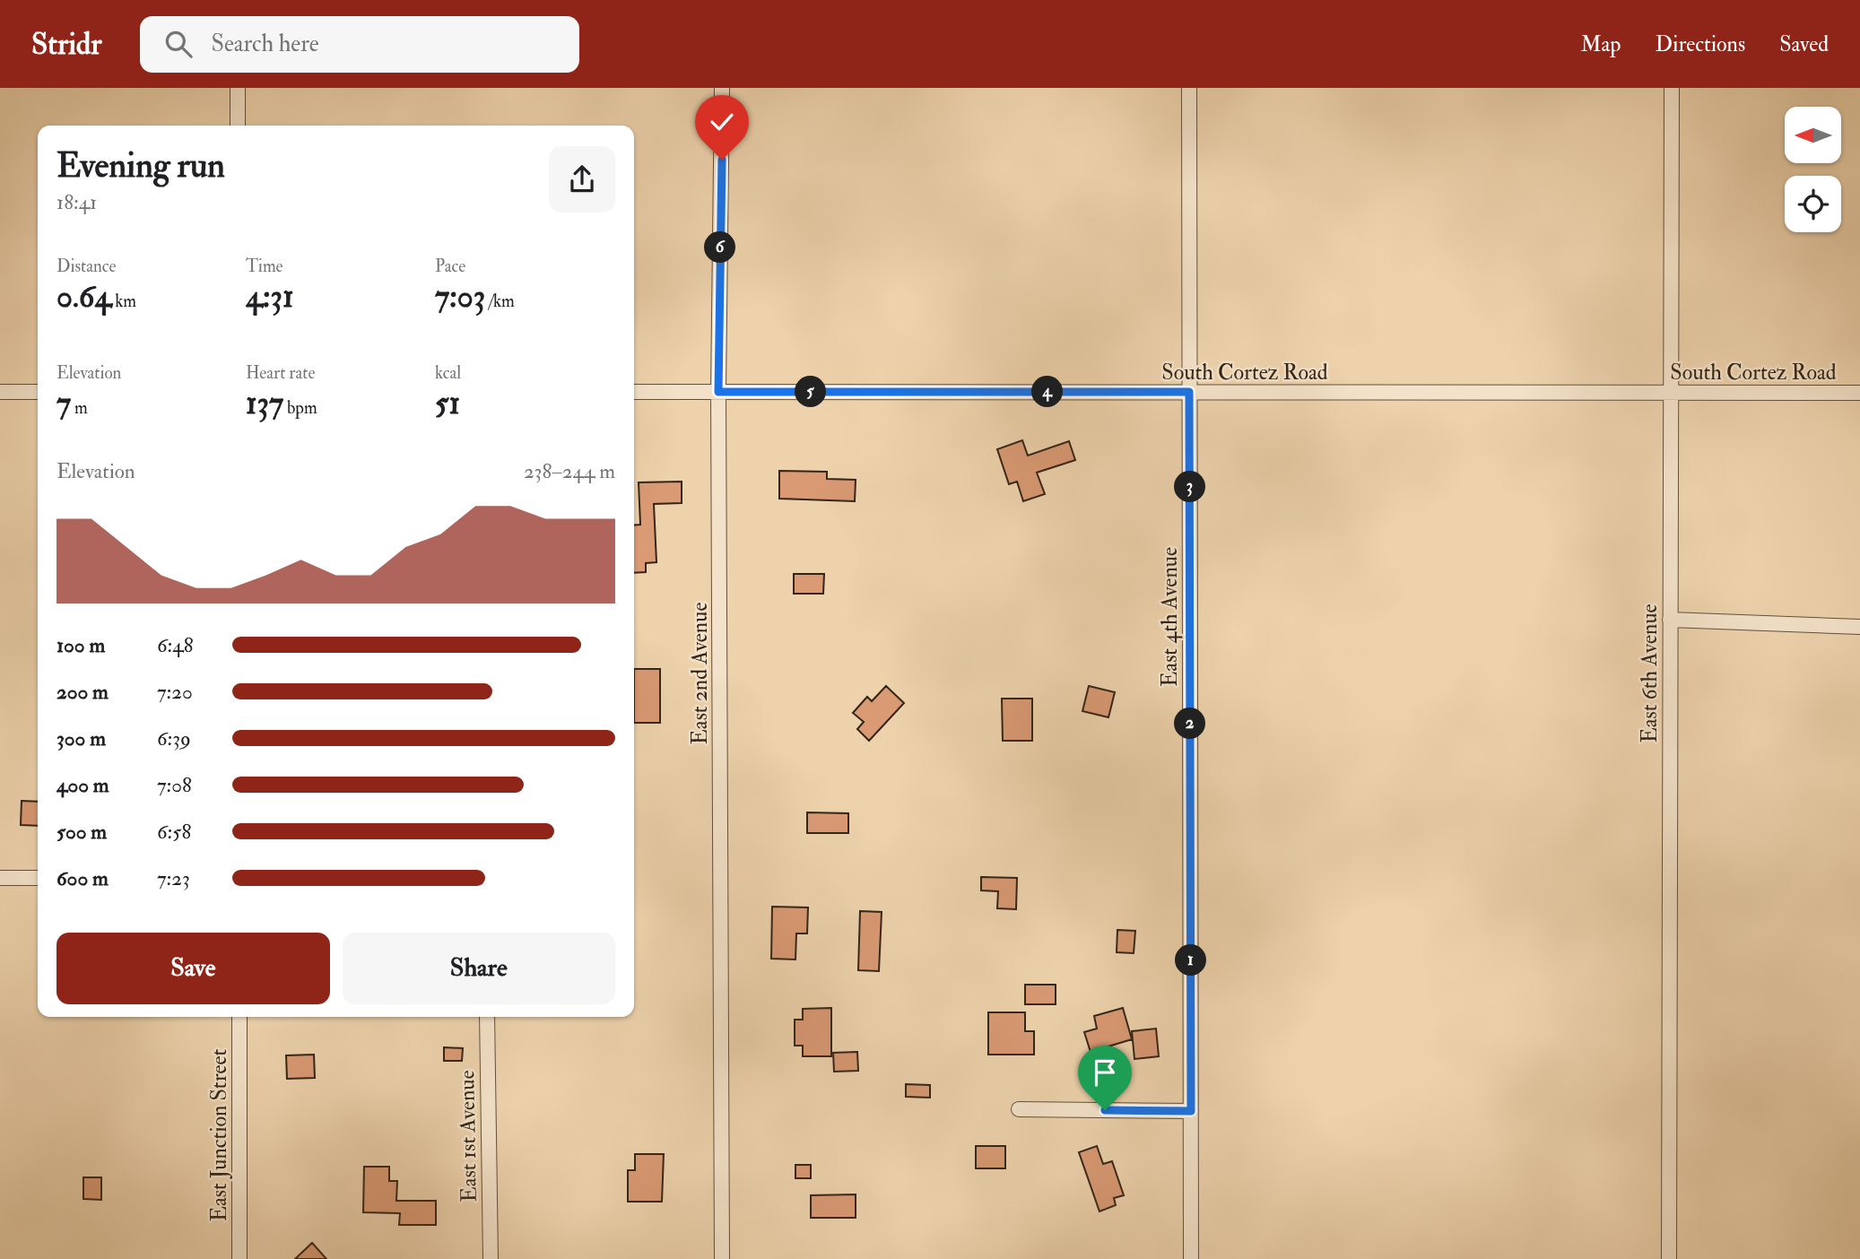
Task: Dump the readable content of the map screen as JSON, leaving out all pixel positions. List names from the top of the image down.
{
  "streets": {
    "street": [
      "South Cortez Road",
      "East 4th Avenue",
      "East 2nd Avenue",
      "East 6th Avenue",
      "East Junction Street",
      "East 1st Avenue"
    ]
  },
  "crossings": [
    ["South Cortez Road", "East 4th Avenue"],
    ["South Cortez Road", "East 2nd Avenue"],
    ["South Cortez Road", "East 6th Avenue"]
  ],
  "north": "left",
  "page": {
    "header": "Stridr",
    "search": "Search here",
    "nav": ["Map", "Directions", "Saved"],
    "heading": ["Evening run", "18:41"],
    "pins": [
      "6",
      "4",
      "5",
      "3",
      "2",
      "1"
    ],
    "stats": [
      ["Distance", "0.64 km"],
      ["Time", "4:31"],
      ["Pace", "7:03 /km"],
      ["Elevation", "7 m"],
      ["Heart rate", "137 bpm"],
      ["kcal", "51"]
    ],
    "chart": ["Elevation", "238–244 m"],
    "list": [
      {
        "name": "100 m",
        "note": "6:48"
      },
      {
        "name": "200 m",
        "note": "7:20"
      },
      {
        "name": "300 m",
        "note": "6:39"
      },
      {
        "name": "400 m",
        "note": "7:08"
      },
      {
        "name": "500 m",
        "note": "6:58"
      },
      {
        "name": "600 m",
        "note": "7:23"
      }
    ],
    "buttons": ["Save", "Share"]
  }
}
